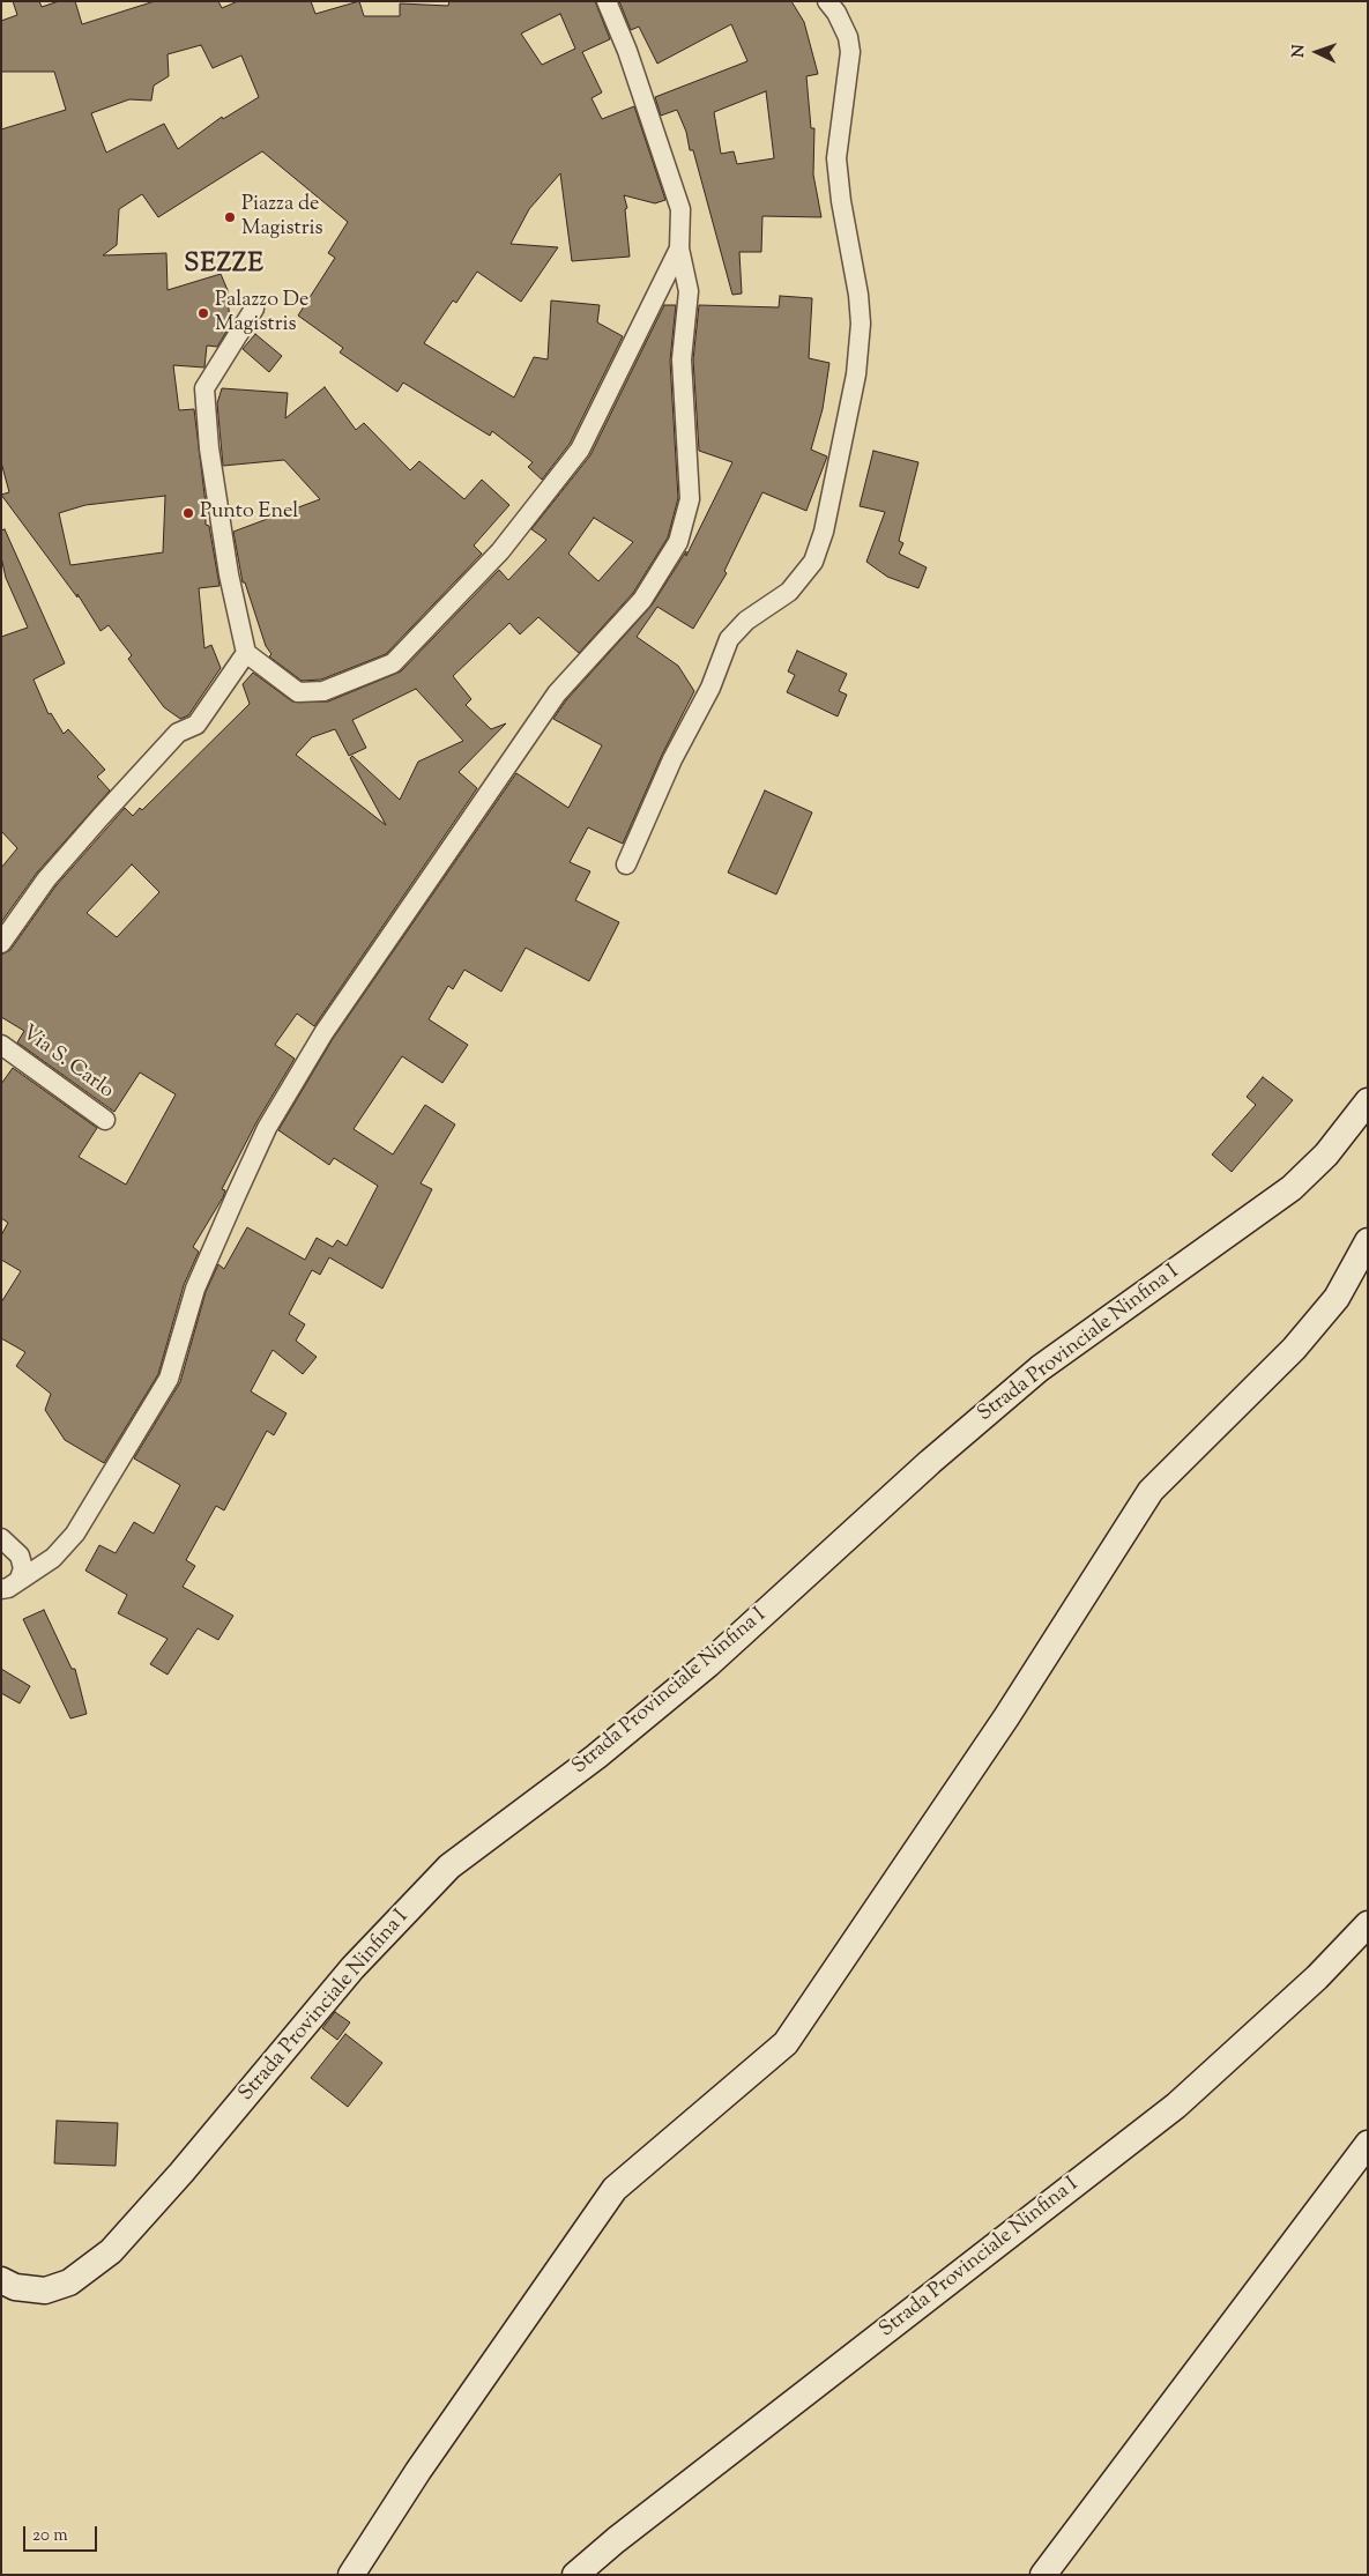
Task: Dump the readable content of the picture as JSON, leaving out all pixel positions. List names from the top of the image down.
{
  "streets": {
    "street": ["Via S. Carlo", "Strada Provinciale Ninfina I"]
  },
  "districts": ["SEZZE"],
  "places": ["Piazza de Magistris", "Palazzo De Magistris", "Punto Enel"],
  "scale_bar": "20 m",
  "north": "left"
}
